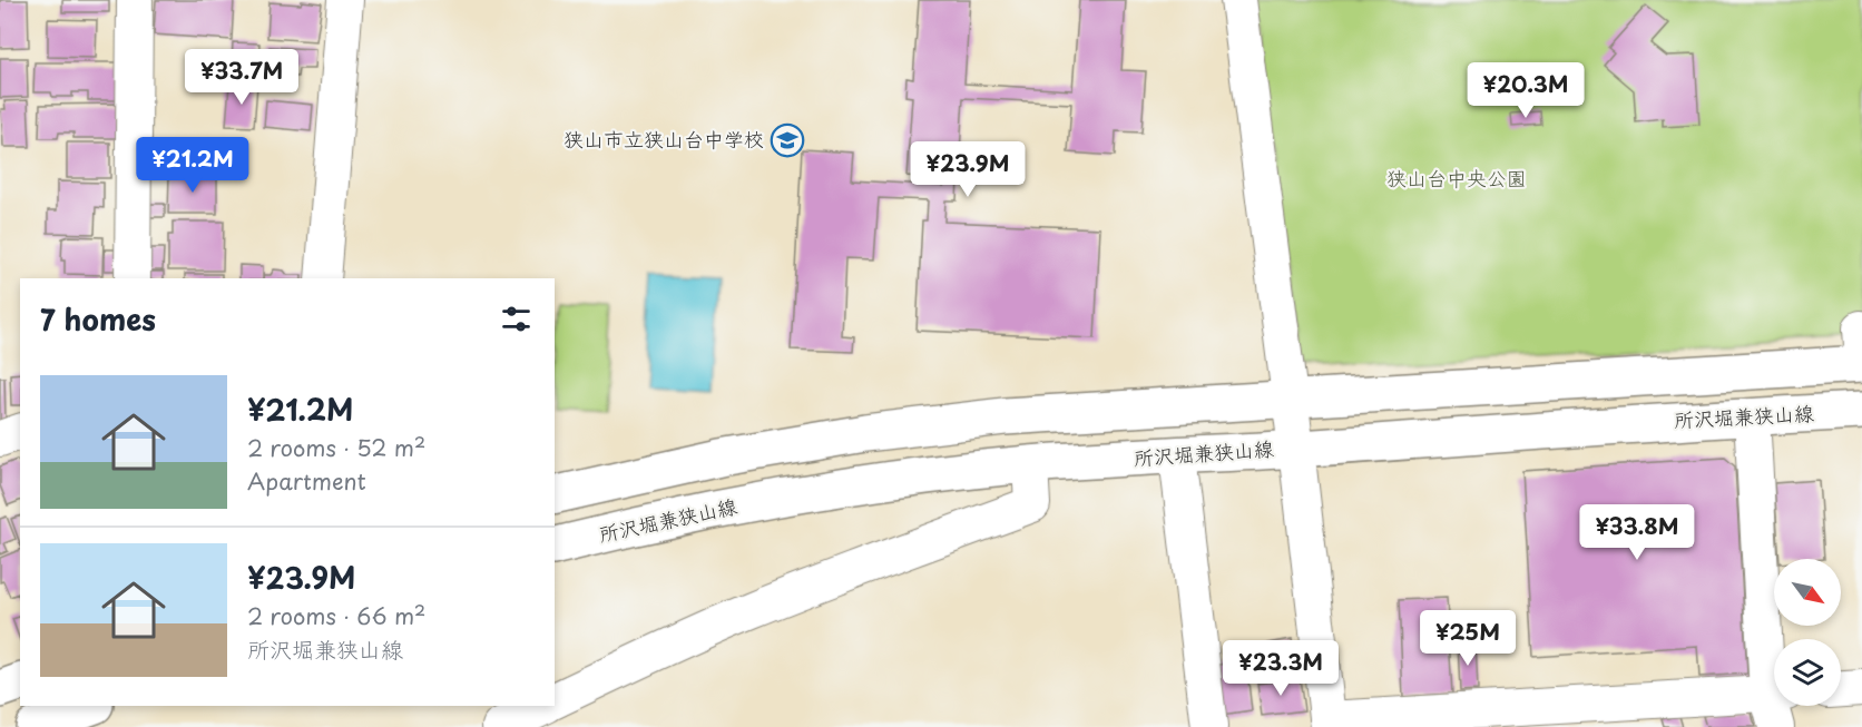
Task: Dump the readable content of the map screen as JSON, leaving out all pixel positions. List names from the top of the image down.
{
  "streets": {
    "main road": ["所沢堀兼狭山線"]
  },
  "parks": ["狭山台中央公園"],
  "places": {
    "school or university": ["狭山市立狭山台中学校"]
  },
  "north": "bottom right",
  "page": {
    "price": [
      "¥33.7M",
      "¥20.3M",
      "¥21.2M",
      "¥23.9M",
      "¥33.8M",
      "¥25M",
      "¥23.3M"
    ],
    "heading": "7 homes",
    "list": [
      {
        "name": "¥21.2M",
        "note": "2 rooms · 52 m² · Apartment"
      },
      {
        "name": "¥23.9M",
        "note": "2 rooms · 66 m² · 所沢堀兼狭山線"
      }
    ]
  }
}
